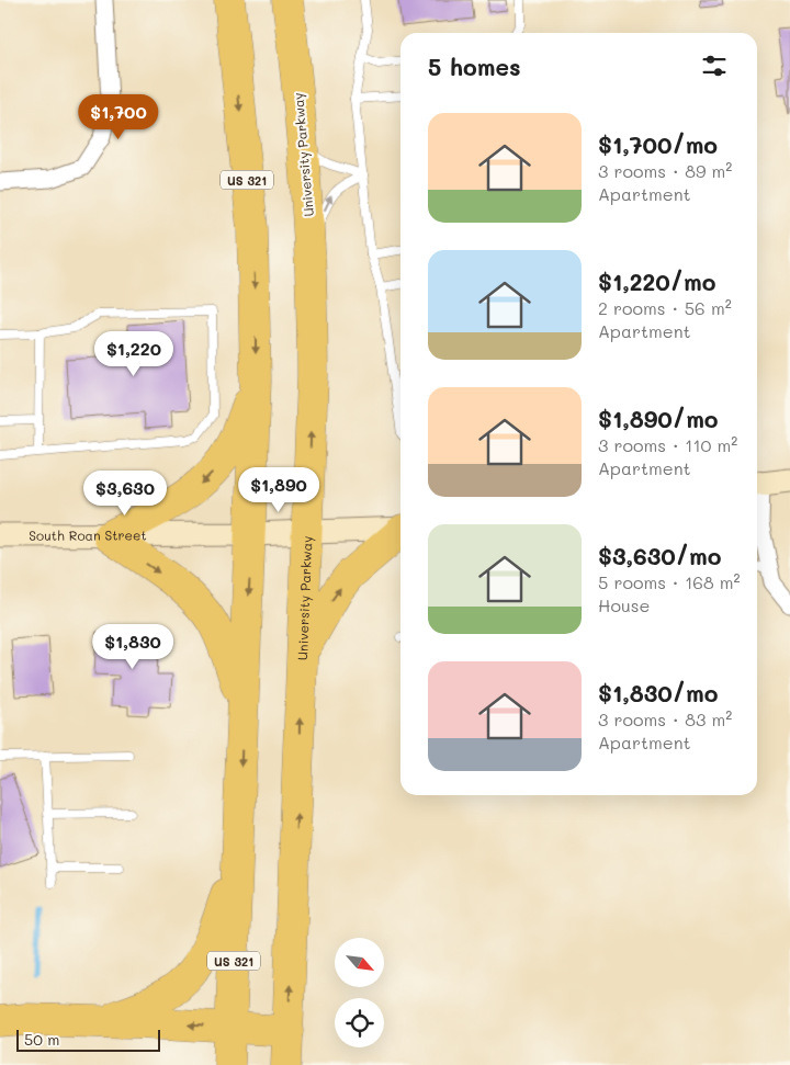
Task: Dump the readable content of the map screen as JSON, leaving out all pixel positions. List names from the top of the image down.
{
  "streets": {
    "highway": ["University Parkway", "US 321"],
    "main road": ["South Roan Street"]
  },
  "crossings": [
    ["University Parkway", "South Roan Street"],
    ["US 321", "South Roan Street"]
  ],
  "scale_bar": "50 m",
  "north": "bottom right",
  "page": {
    "heading": "5 homes",
    "price": [
      "$1,700",
      "$1,220",
      "$1,890",
      "$3,630",
      "$1,830"
    ],
    "list": [
      {
        "name": "$1,700/mo",
        "note": "3 rooms · 89 m² · Apartment"
      },
      {
        "name": "$1,220/mo",
        "note": "2 rooms · 56 m² · Apartment"
      },
      {
        "name": "$1,890/mo",
        "note": "3 rooms · 110 m² · Apartment"
      },
      {
        "name": "$3,630/mo",
        "note": "5 rooms · 168 m² · House"
      },
      {
        "name": "$1,830/mo",
        "note": "3 rooms · 83 m² · Apartment"
      }
    ],
    "scale": "50 m"
  }
}
